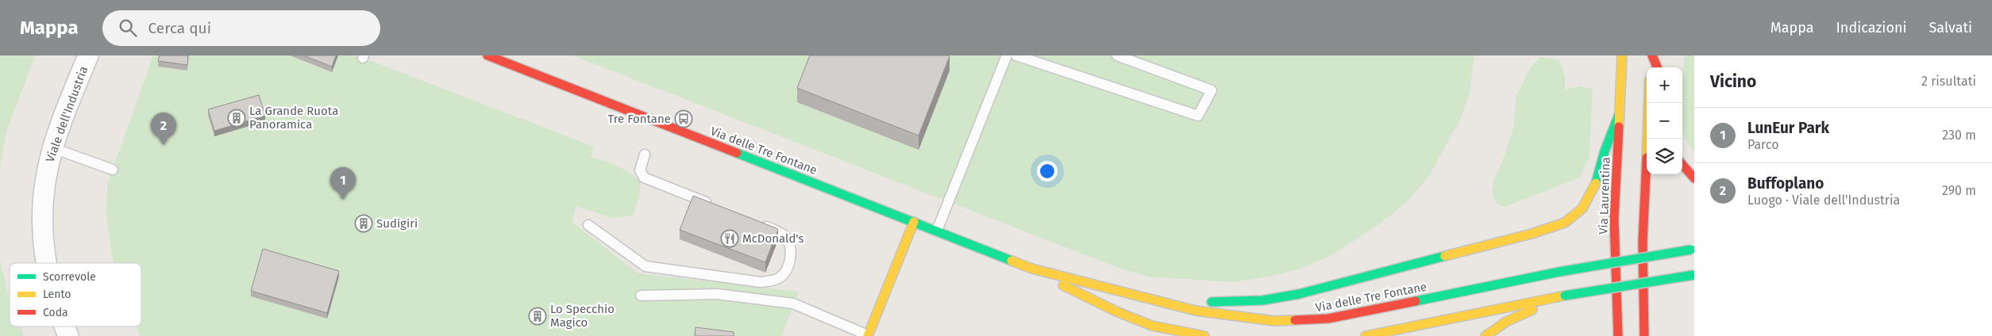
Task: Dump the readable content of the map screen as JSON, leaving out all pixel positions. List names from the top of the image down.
{
  "streets": {
    "main road": ["Via delle Tre Fontane", "Via Laurentina"],
    "street": ["Viale dell'Industria"]
  },
  "places": {
    "building": ["La Grande Ruota Panoramica", "Sudigiri", "Lo Specchio Magico"],
    "bus stop": ["Tre Fontane"],
    "restaurant": ["McDonald's"]
  },
  "legend": ["Scorrevole", "Lento", "Coda"],
  "page": {
    "header": "Mappa",
    "search": "Cerca qui",
    "nav": ["Mappa", "Indicazioni", "Salvati"],
    "heading": ["Vicino", "2 risultati"],
    "map_buttons": ["+", "−"],
    "list": [
      {
        "mark": "1",
        "name": "LunEur Park",
        "note": "Parco",
        "value": "230 m"
      },
      {
        "mark": "2",
        "name": "Buffoplano",
        "note": "Luogo · Viale dell'Industria",
        "value": "290 m"
      }
    ],
    "pins": ["2", "1"]
  }
}
